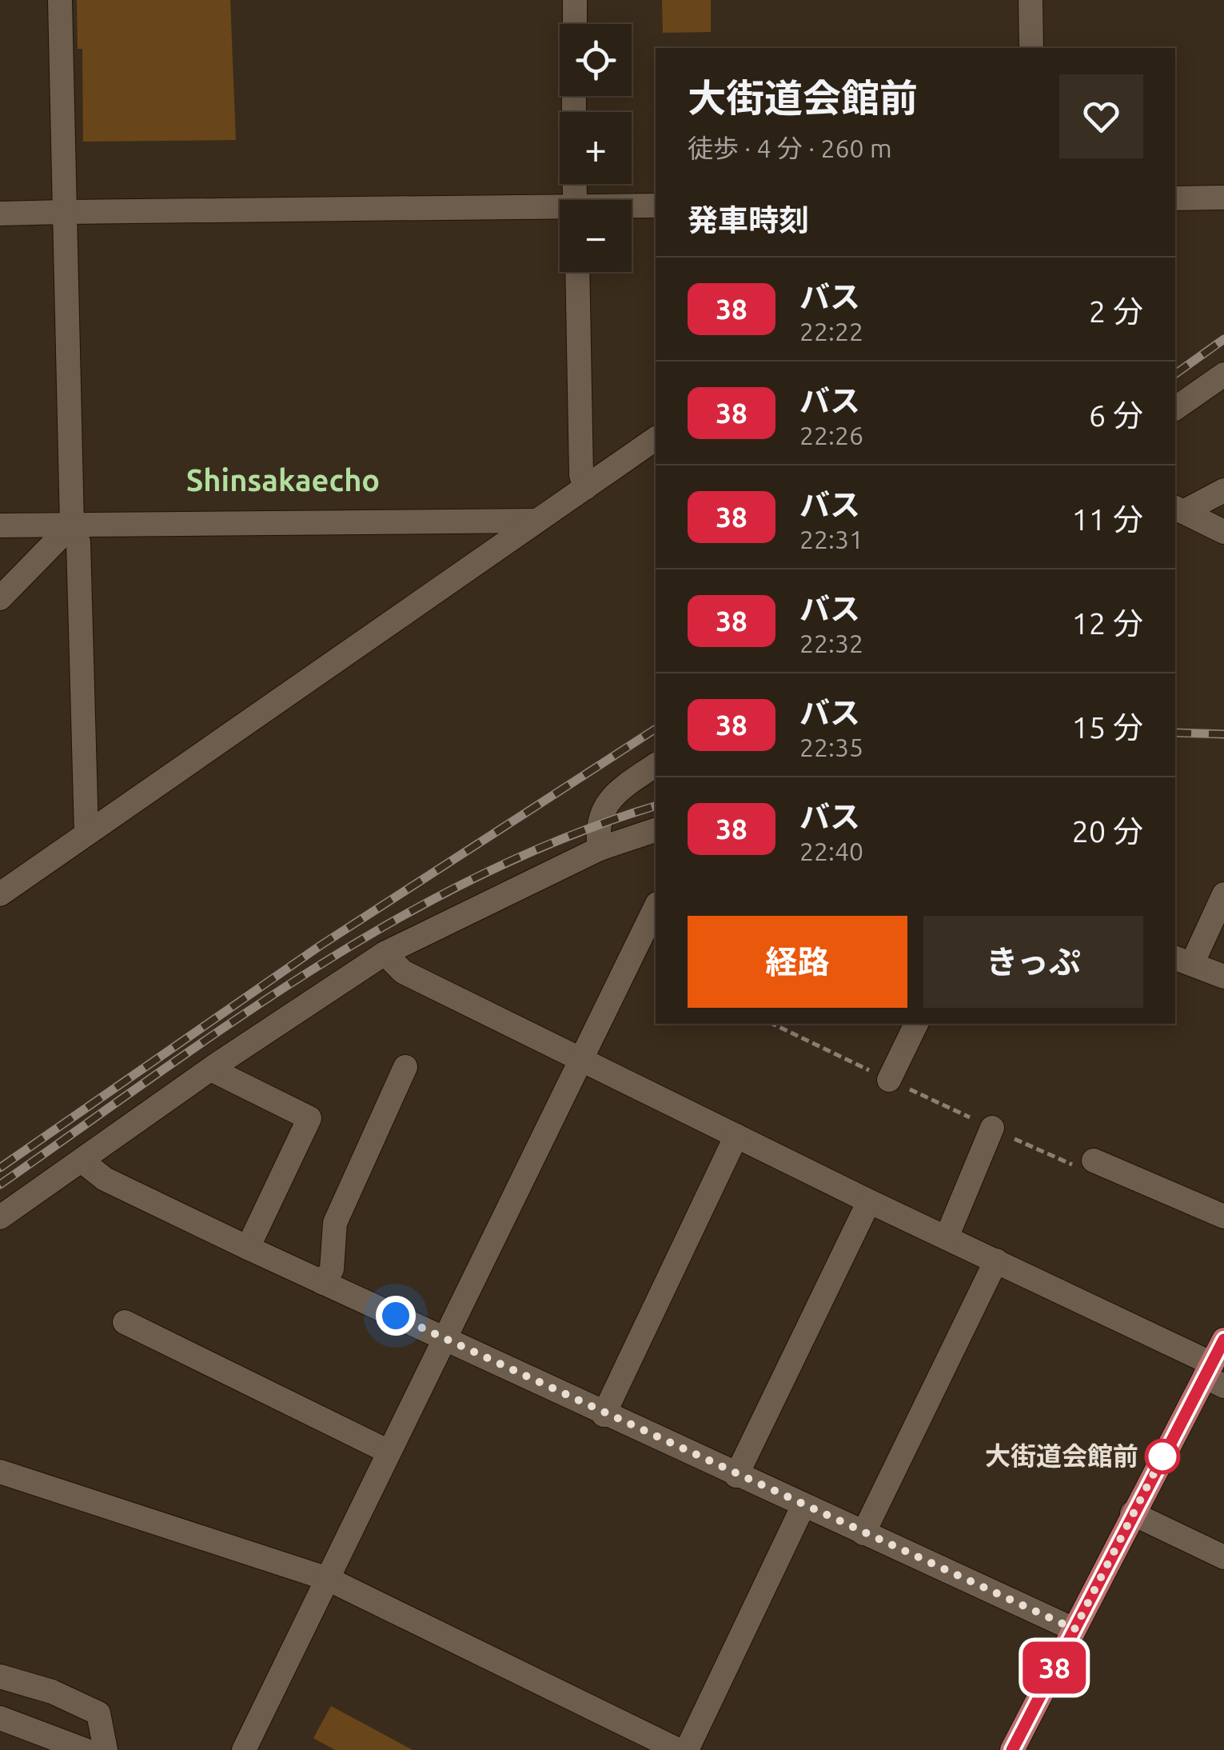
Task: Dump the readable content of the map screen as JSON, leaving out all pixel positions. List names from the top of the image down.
{
  "districts": ["Shinsakaecho"],
  "places": ["大街道会館前"],
  "lines": ["bus line 38"],
  "page": {
    "on_map": "38",
    "map_buttons": ["+", "−"],
    "heading": [
      ["大街道会館前", "徒歩 · 4 分 · 260 m"],
      "発車時刻"
    ],
    "list": [
      {
        "mark": "38",
        "name": "バス",
        "note": "22:22",
        "value": "2 分"
      },
      {
        "mark": "38",
        "name": "バス",
        "note": "22:26",
        "value": "6 分"
      },
      {
        "mark": "38",
        "name": "バス",
        "note": "22:31",
        "value": "11 分"
      },
      {
        "mark": "38",
        "name": "バス",
        "note": "22:32",
        "value": "12 分"
      },
      {
        "mark": "38",
        "name": "バス",
        "note": "22:35",
        "value": "15 分"
      },
      {
        "mark": "38",
        "name": "バス",
        "note": "22:40",
        "value": "20 分"
      }
    ],
    "buttons": ["経路", "きっぷ"]
  }
}
